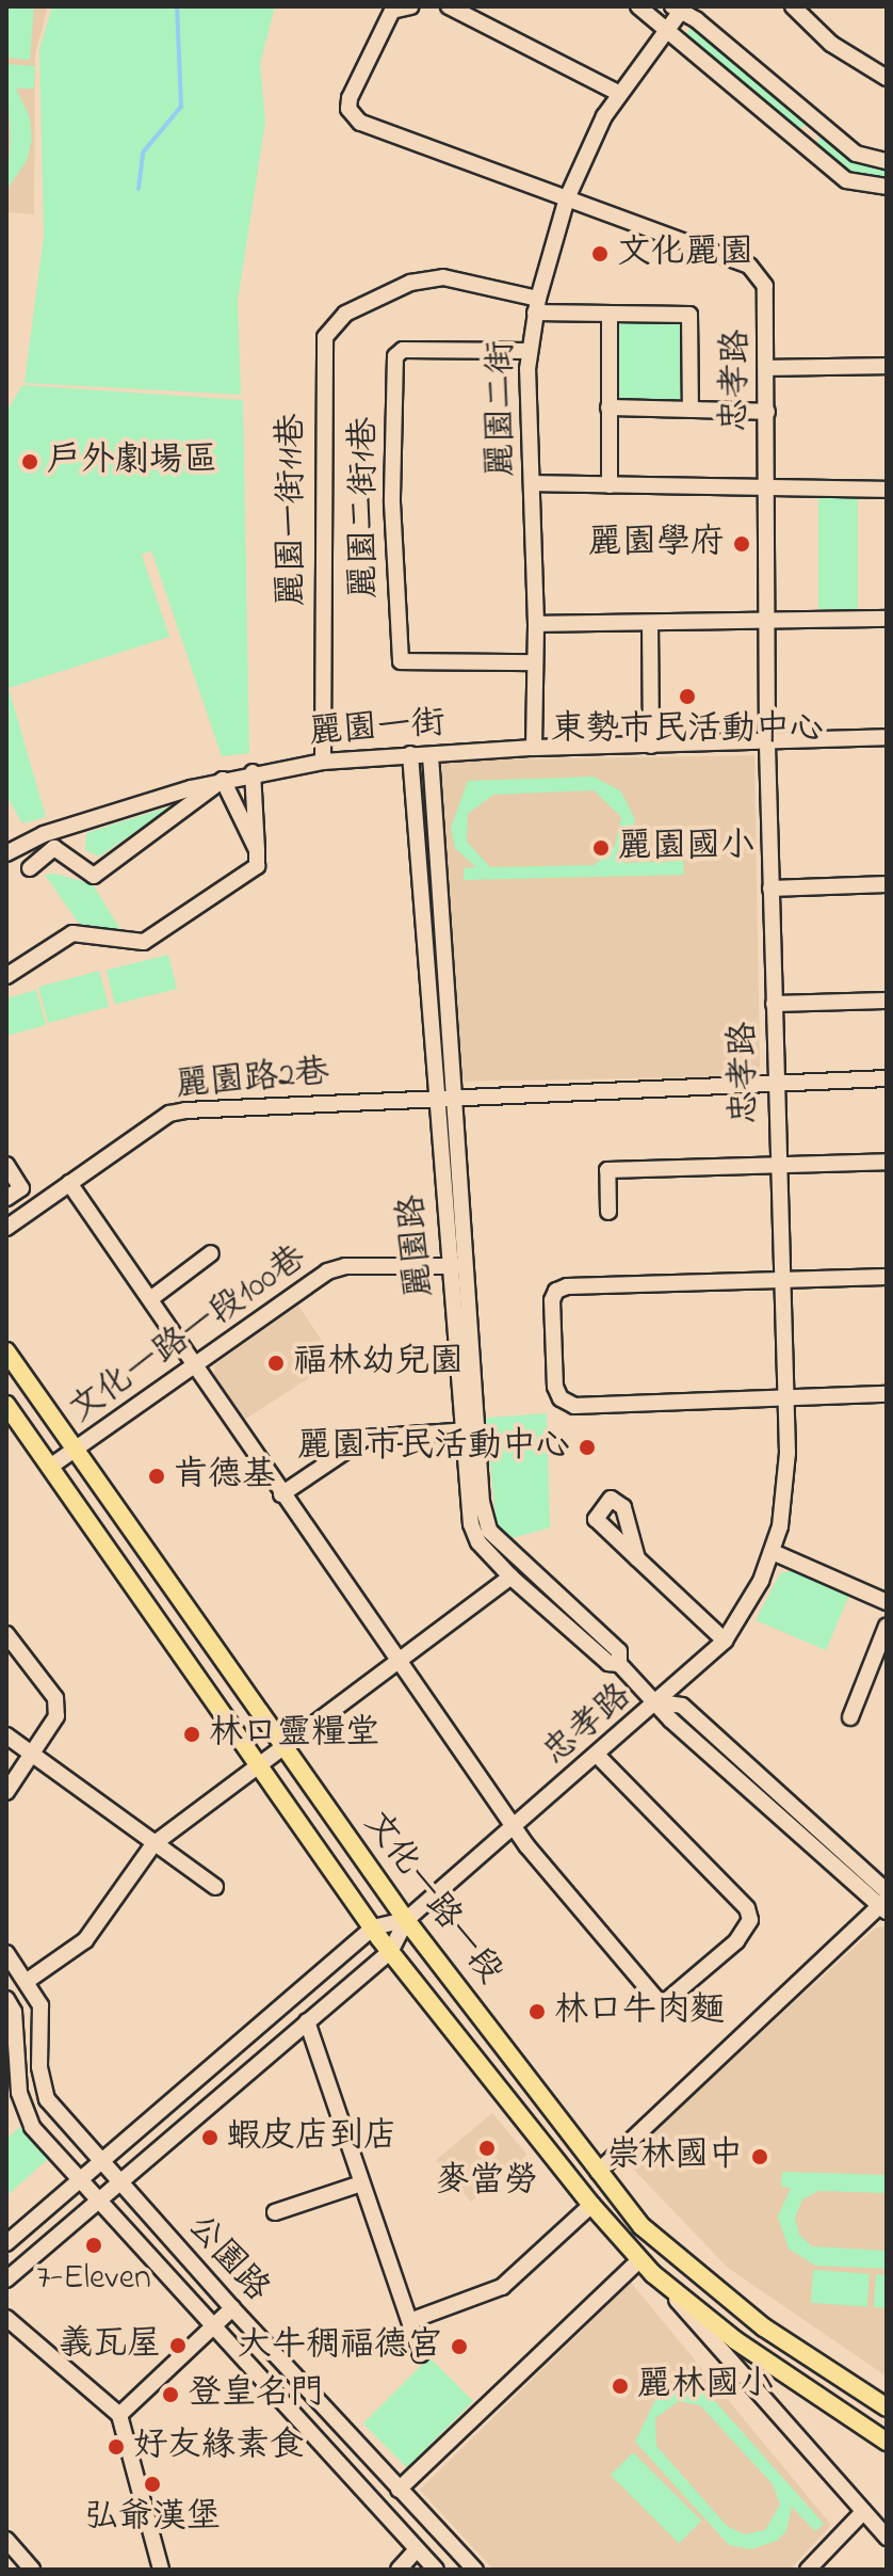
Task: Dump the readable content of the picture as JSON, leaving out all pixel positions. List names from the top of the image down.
{
  "streets": {
    "main road": ["文化一路一段"],
    "street": [
      "忠孝路",
      "麗園二街",
      "麗園二街1巷",
      "麗園一街11巷",
      "麗園一街",
      "麗園路2巷",
      "麗園路",
      "文化一路一段100巷",
      "公園路"
    ]
  },
  "crossings": [
    ["忠孝路", "麗園二街"],
    ["忠孝路", "麗園一街"],
    ["忠孝路", "麗園路2巷"],
    ["忠孝路", "麗園路"],
    ["忠孝路", "文化一路一段"],
    ["忠孝路", "公園路"],
    ["麗園二街", "麗園二街1巷"],
    ["麗園二街", "麗園一街11巷"],
    ["麗園二街", "麗園一街"],
    ["麗園一街11巷", "麗園一街"],
    ["麗園一街", "麗園路"],
    ["麗園路2巷", "麗園路"],
    ["麗園路", "文化一路一段100巷"],
    ["文化一路一段100巷", "文化一路一段"]
  ],
  "places": [
    "文化麗園",
    "戶外劇場區",
    "麗園學府",
    "東勢市民活動中心",
    "麗園國小",
    "福林幼兒園",
    "麗園市民活動中心",
    "肯德基",
    "林口靈糧堂",
    "林口牛肉麵",
    "蝦皮店到店",
    "麥當勞",
    "崇林國中",
    "7-Eleven",
    "義瓦屋",
    "大牛稠福德宮",
    "麗林國小",
    "登皇名門",
    "好友緣素食",
    "弘爺漢堡"
  ]
}
